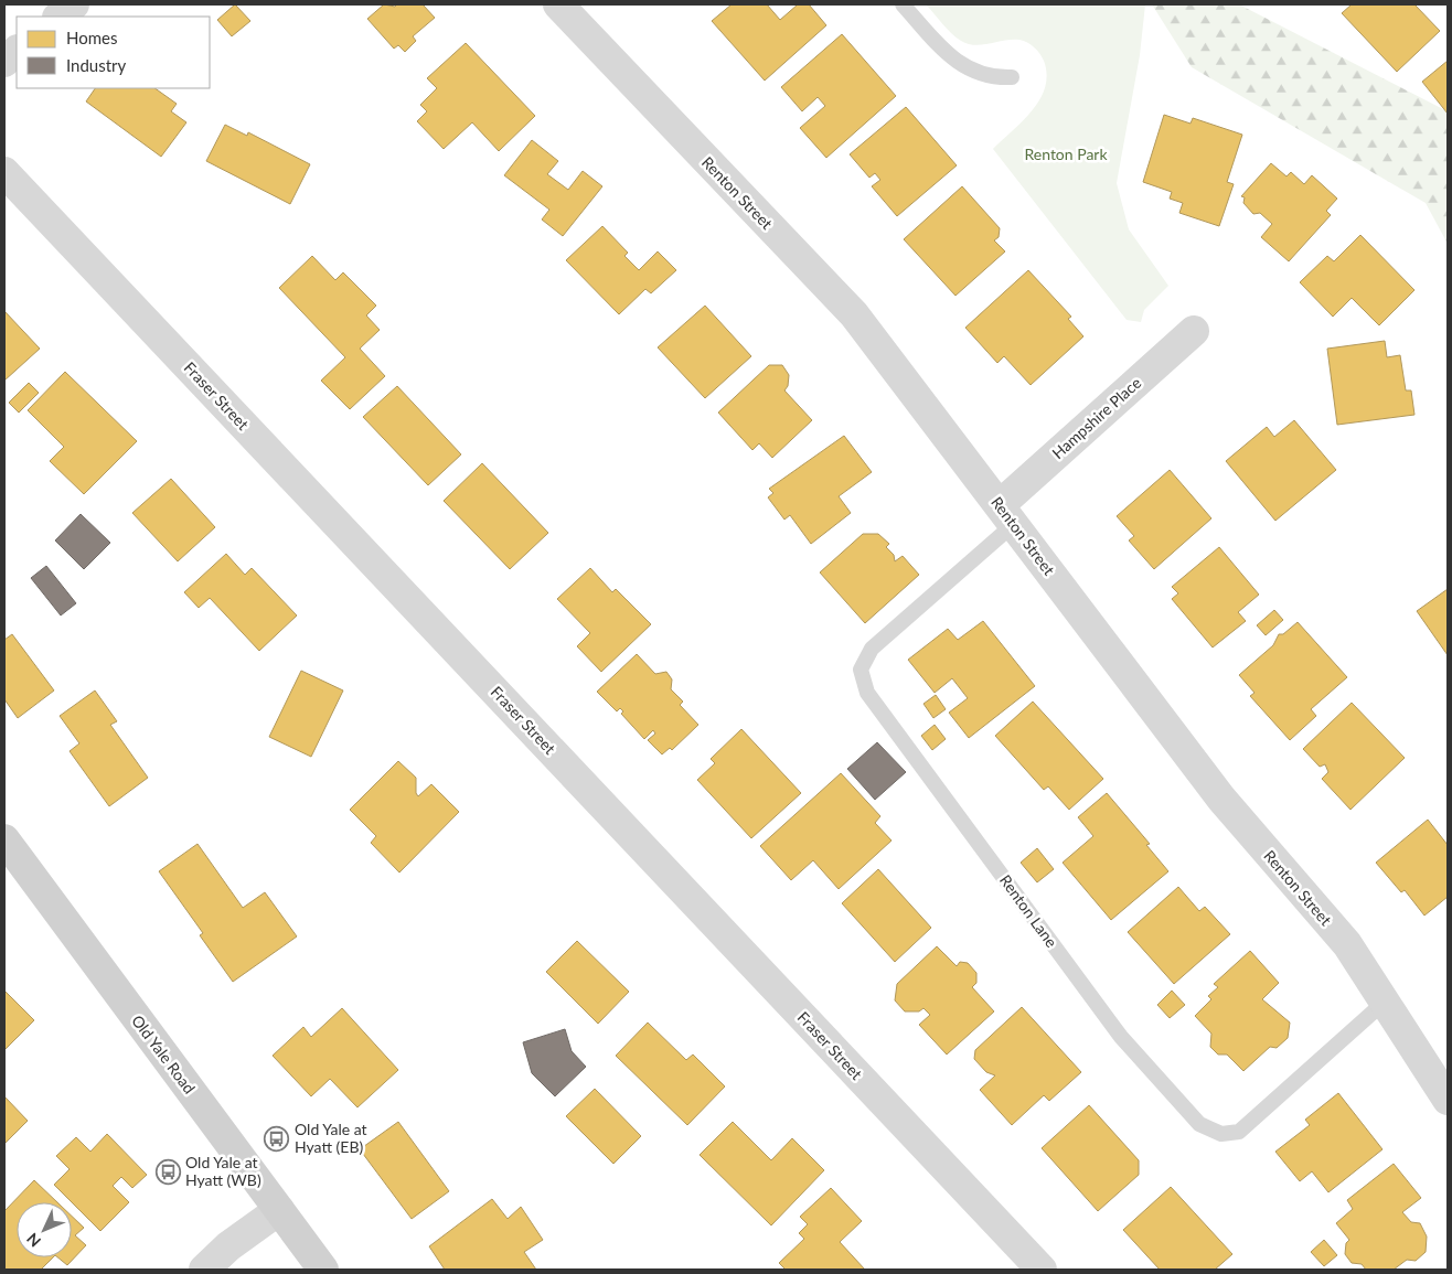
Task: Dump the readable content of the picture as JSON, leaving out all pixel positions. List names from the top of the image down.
{
  "streets": {
    "main road": ["Old Yale Road"],
    "street": ["Renton Street", "Fraser Street", "Hampshire Place"],
    "lane": ["Renton Lane"]
  },
  "crossings": [
    ["Renton Street", "Hampshire Place"],
    ["Renton Street", "Renton Lane"],
    ["Hampshire Place", "Renton Lane"]
  ],
  "parks": ["Renton Park"],
  "places": {
    "bus stop": ["Old Yale at Hyatt (EB)", "Old Yale at Hyatt (WB)"]
  },
  "legend": ["Homes", "Industry"],
  "north": "bottom left"
}
